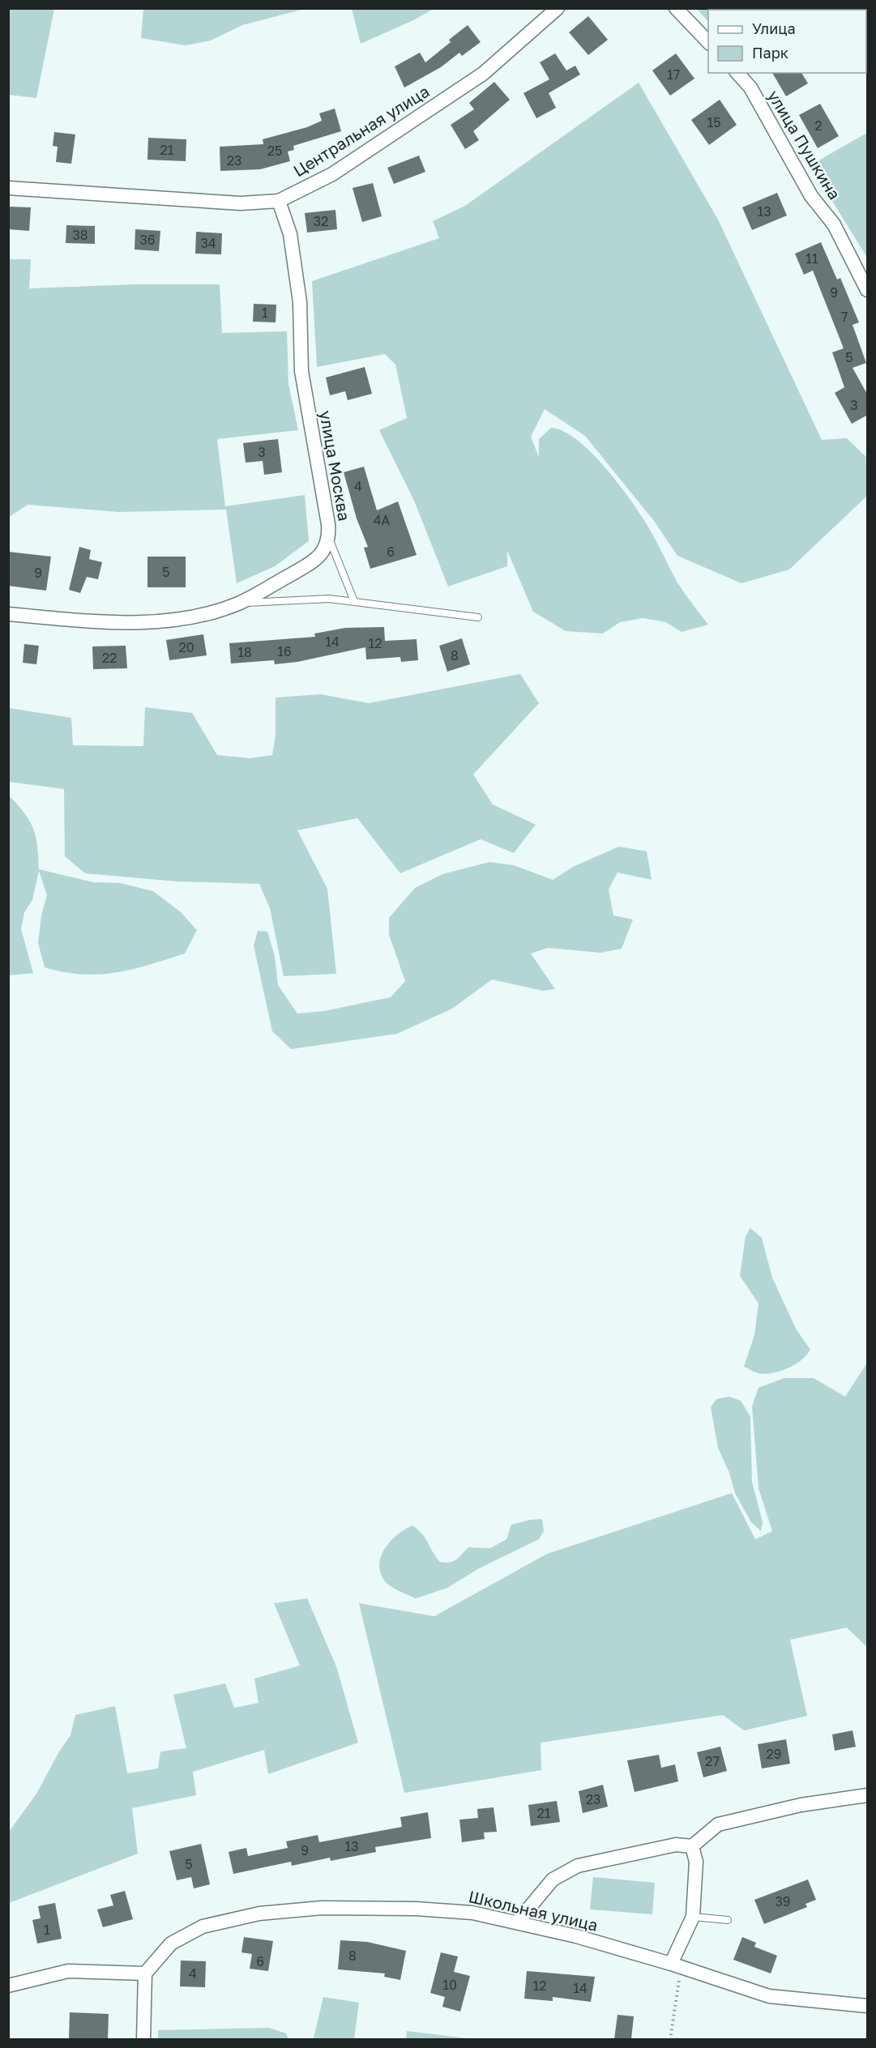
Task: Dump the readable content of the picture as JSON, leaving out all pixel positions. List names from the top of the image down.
{
  "streets": {
    "street": [
      "Центральная улица",
      "улица Пушкина",
      "улица Москва",
      "Школьная улица"
    ]
  },
  "crossings": [
    ["Центральная улица", "улица Москва"]
  ],
  "house_numbers": [
    "17",
    "15",
    "2",
    "21",
    "25",
    "23",
    "13",
    "32",
    "38",
    "36",
    "34",
    "11",
    "9",
    "1",
    "7",
    "5",
    "3",
    "3",
    "4",
    "4А",
    "6",
    "5",
    "9",
    "14",
    "12",
    "20",
    "16",
    "18",
    "8",
    "22",
    "29",
    "27",
    "23",
    "21",
    "13",
    "9",
    "5",
    "39",
    "1",
    "8",
    "6",
    "4",
    "10",
    "12",
    "14"
  ],
  "legend": ["Улица", "Парк"]
}
